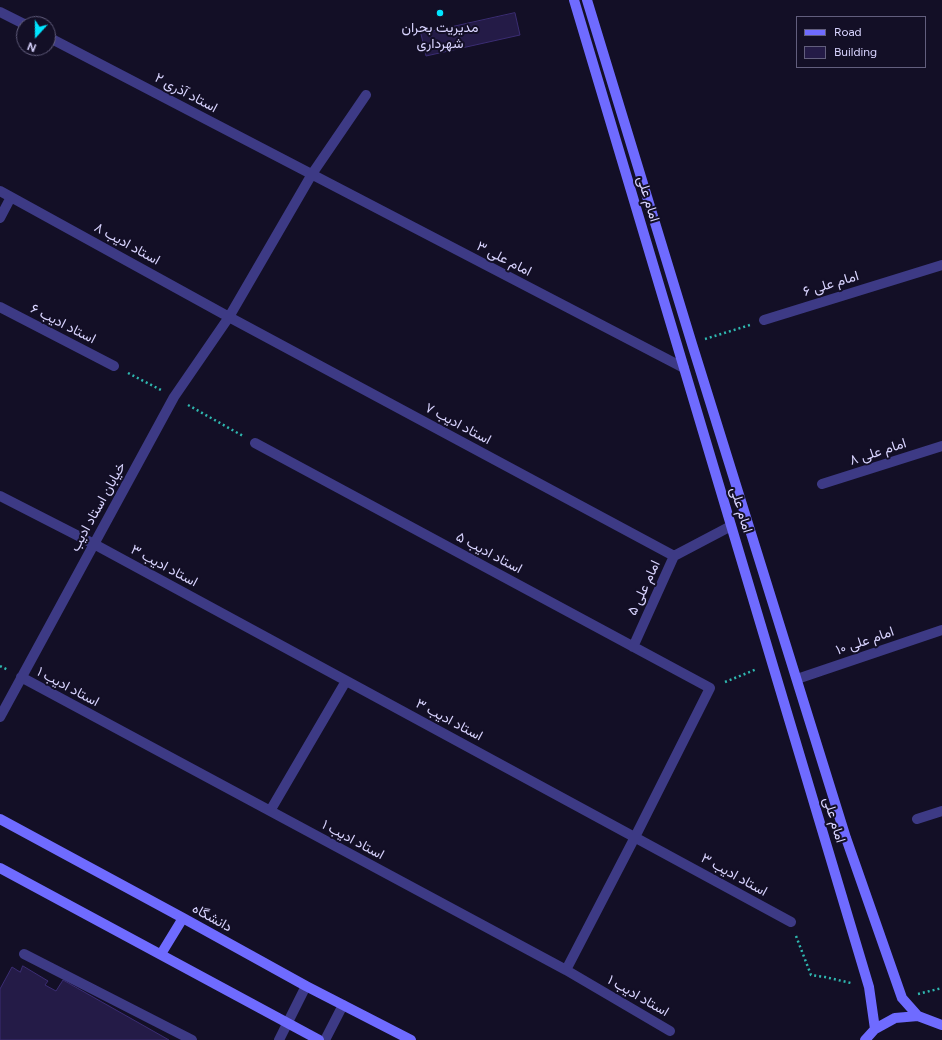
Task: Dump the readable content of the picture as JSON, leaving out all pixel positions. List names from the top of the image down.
{
  "streets": {
    "street": [
      "استاد آذری ۲",
      "امام علی",
      "استاد ادیب ۸",
      "امام علی ۳",
      "امام علی ۶",
      "استاد ادیب ۶",
      "استاد ادیب ۷",
      "امام علی ۸",
      "خیابان استاد ادیب",
      "استاد ادیب ۵",
      "استاد ادیب ۳",
      "امام علی ۵",
      "امام علی ۱۰",
      "استاد ادیب ۱",
      "دانشگاه"
    ]
  },
  "crossings": [
    ["استاد آذری ۲", "امام علی ۳"],
    ["استاد آذری ۲", "خیابان استاد ادیب"],
    ["امام علی", "امام علی ۳"],
    ["امام علی", "امام علی ۵"],
    ["امام علی", "امام علی ۱۰"],
    ["استاد ادیب ۸", "استاد ادیب ۷"],
    ["استاد ادیب ۸", "خیابان استاد ادیب"],
    ["امام علی ۳", "خیابان استاد ادیب"],
    ["استاد ادیب ۷", "خیابان استاد ادیب"],
    ["استاد ادیب ۷", "امام علی ۵"],
    ["خیابان استاد ادیب", "استاد ادیب ۳"],
    ["خیابان استاد ادیب", "استاد ادیب ۱"],
    ["استاد ادیب ۵", "امام علی ۵"]
  ],
  "places": ["مدیریت بحران شهرداری"],
  "legend": ["Road", "Building"],
  "north": "bottom"
}
